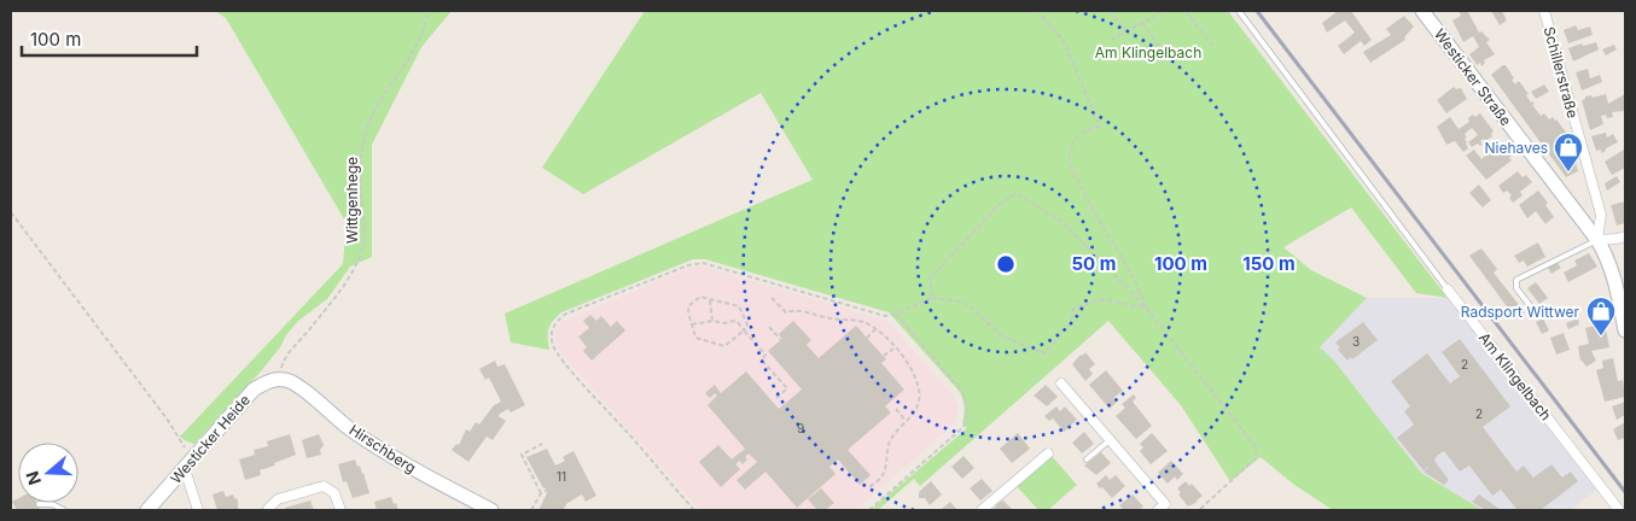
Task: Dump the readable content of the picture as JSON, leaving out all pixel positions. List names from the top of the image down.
{
  "streets": {
    "street": [
      "Schillerstraße",
      "Westicker Straße",
      "Am Klingelbach",
      "Westicker Heide",
      "Hirschberg"
    ],
    "path": ["Wittgenhege"]
  },
  "crossings": [
    ["Schillerstraße", "Westicker Straße"],
    ["Wittgenhege", "Westicker Heide"],
    ["Wittgenhege", "Hirschberg"],
    ["Westicker Heide", "Hirschberg"]
  ],
  "parks": ["Am Klingelbach"],
  "places": {
    "shop": ["Niehaves", "Radsport Wittwer"]
  },
  "house_numbers": [
    "3",
    "2",
    "2",
    "9",
    "11"
  ],
  "scale_bar": "100 m",
  "north": "left",
  "rings": ["50 m", "100 m", "150 m"]
}
